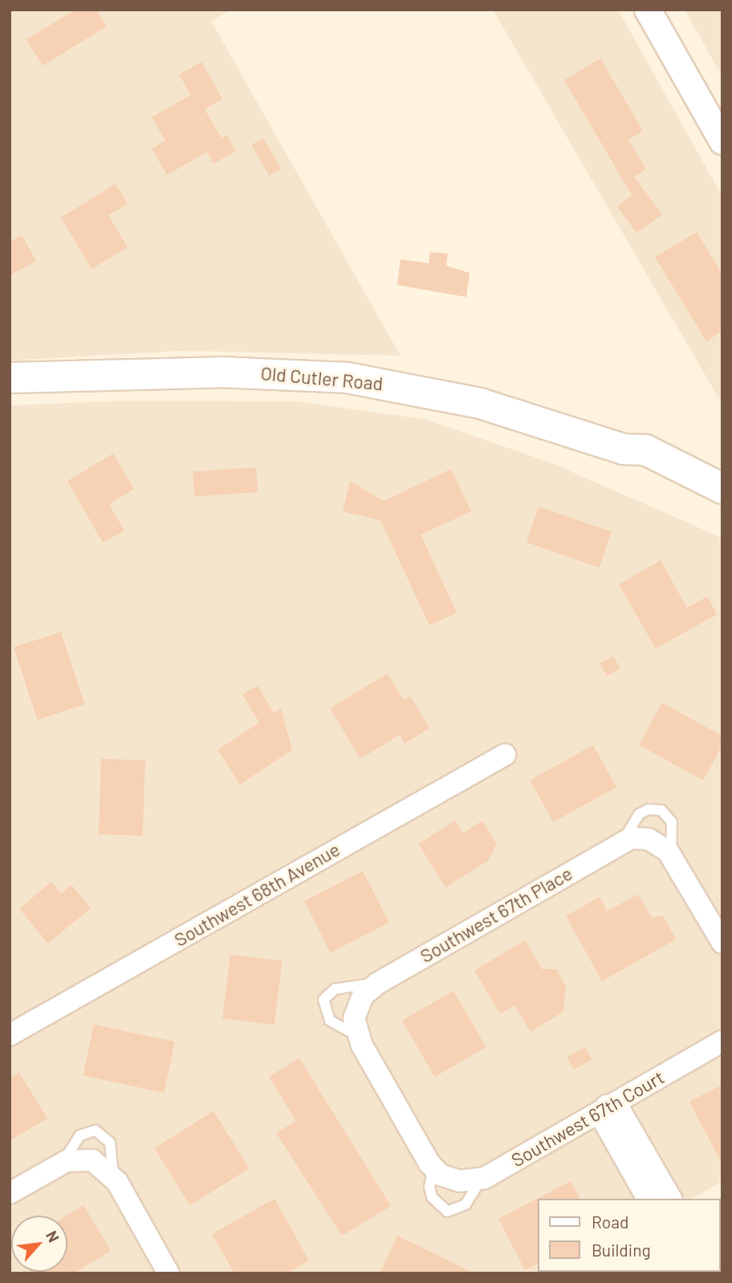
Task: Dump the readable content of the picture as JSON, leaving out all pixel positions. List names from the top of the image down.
{
  "streets": {
    "main road": ["Old Cutler Road"],
    "street": ["Southwest 68th Avenue", "Southwest 67th Place", "Southwest 67th Court"]
  },
  "legend": ["Road", "Building"],
  "north": "top right"
}
